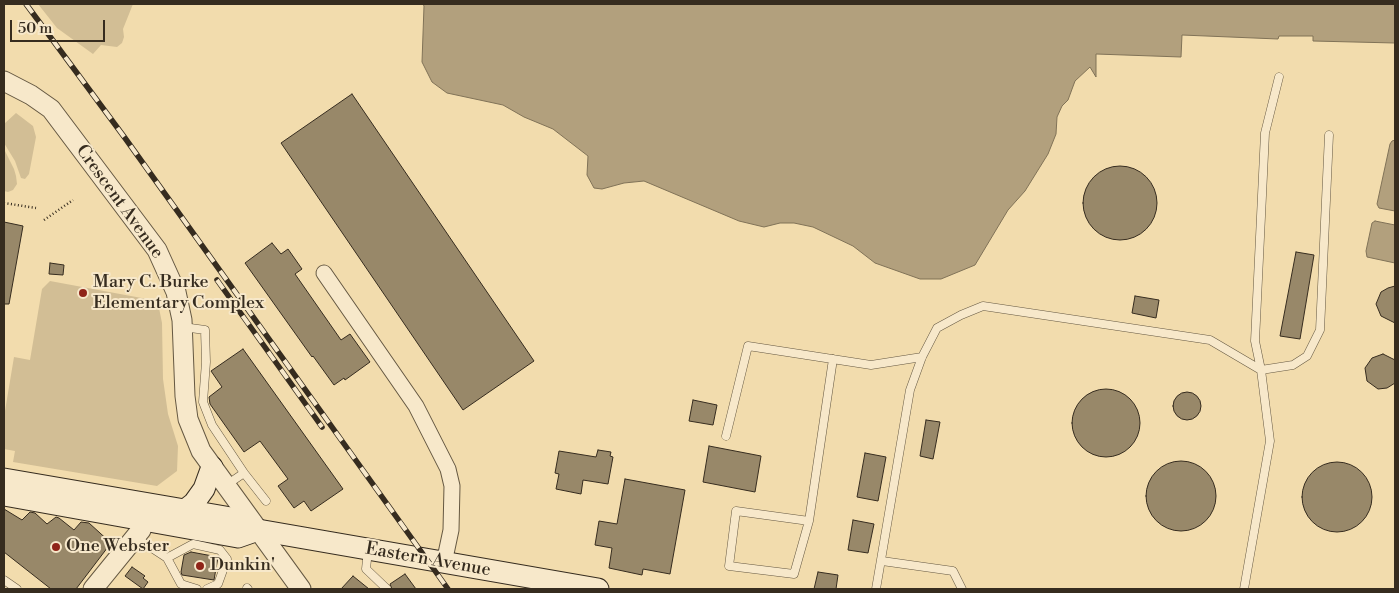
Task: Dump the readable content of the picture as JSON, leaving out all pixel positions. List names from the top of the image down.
{
  "streets": {
    "main road": ["Eastern Avenue"],
    "street": ["Crescent Avenue"]
  },
  "crossings": [
    ["Crescent Avenue", "Eastern Avenue"]
  ],
  "places": ["Mary C. Burke Elementary Complex", "One Webster", "Dunkin'"],
  "scale_bar": "50 m"
}
